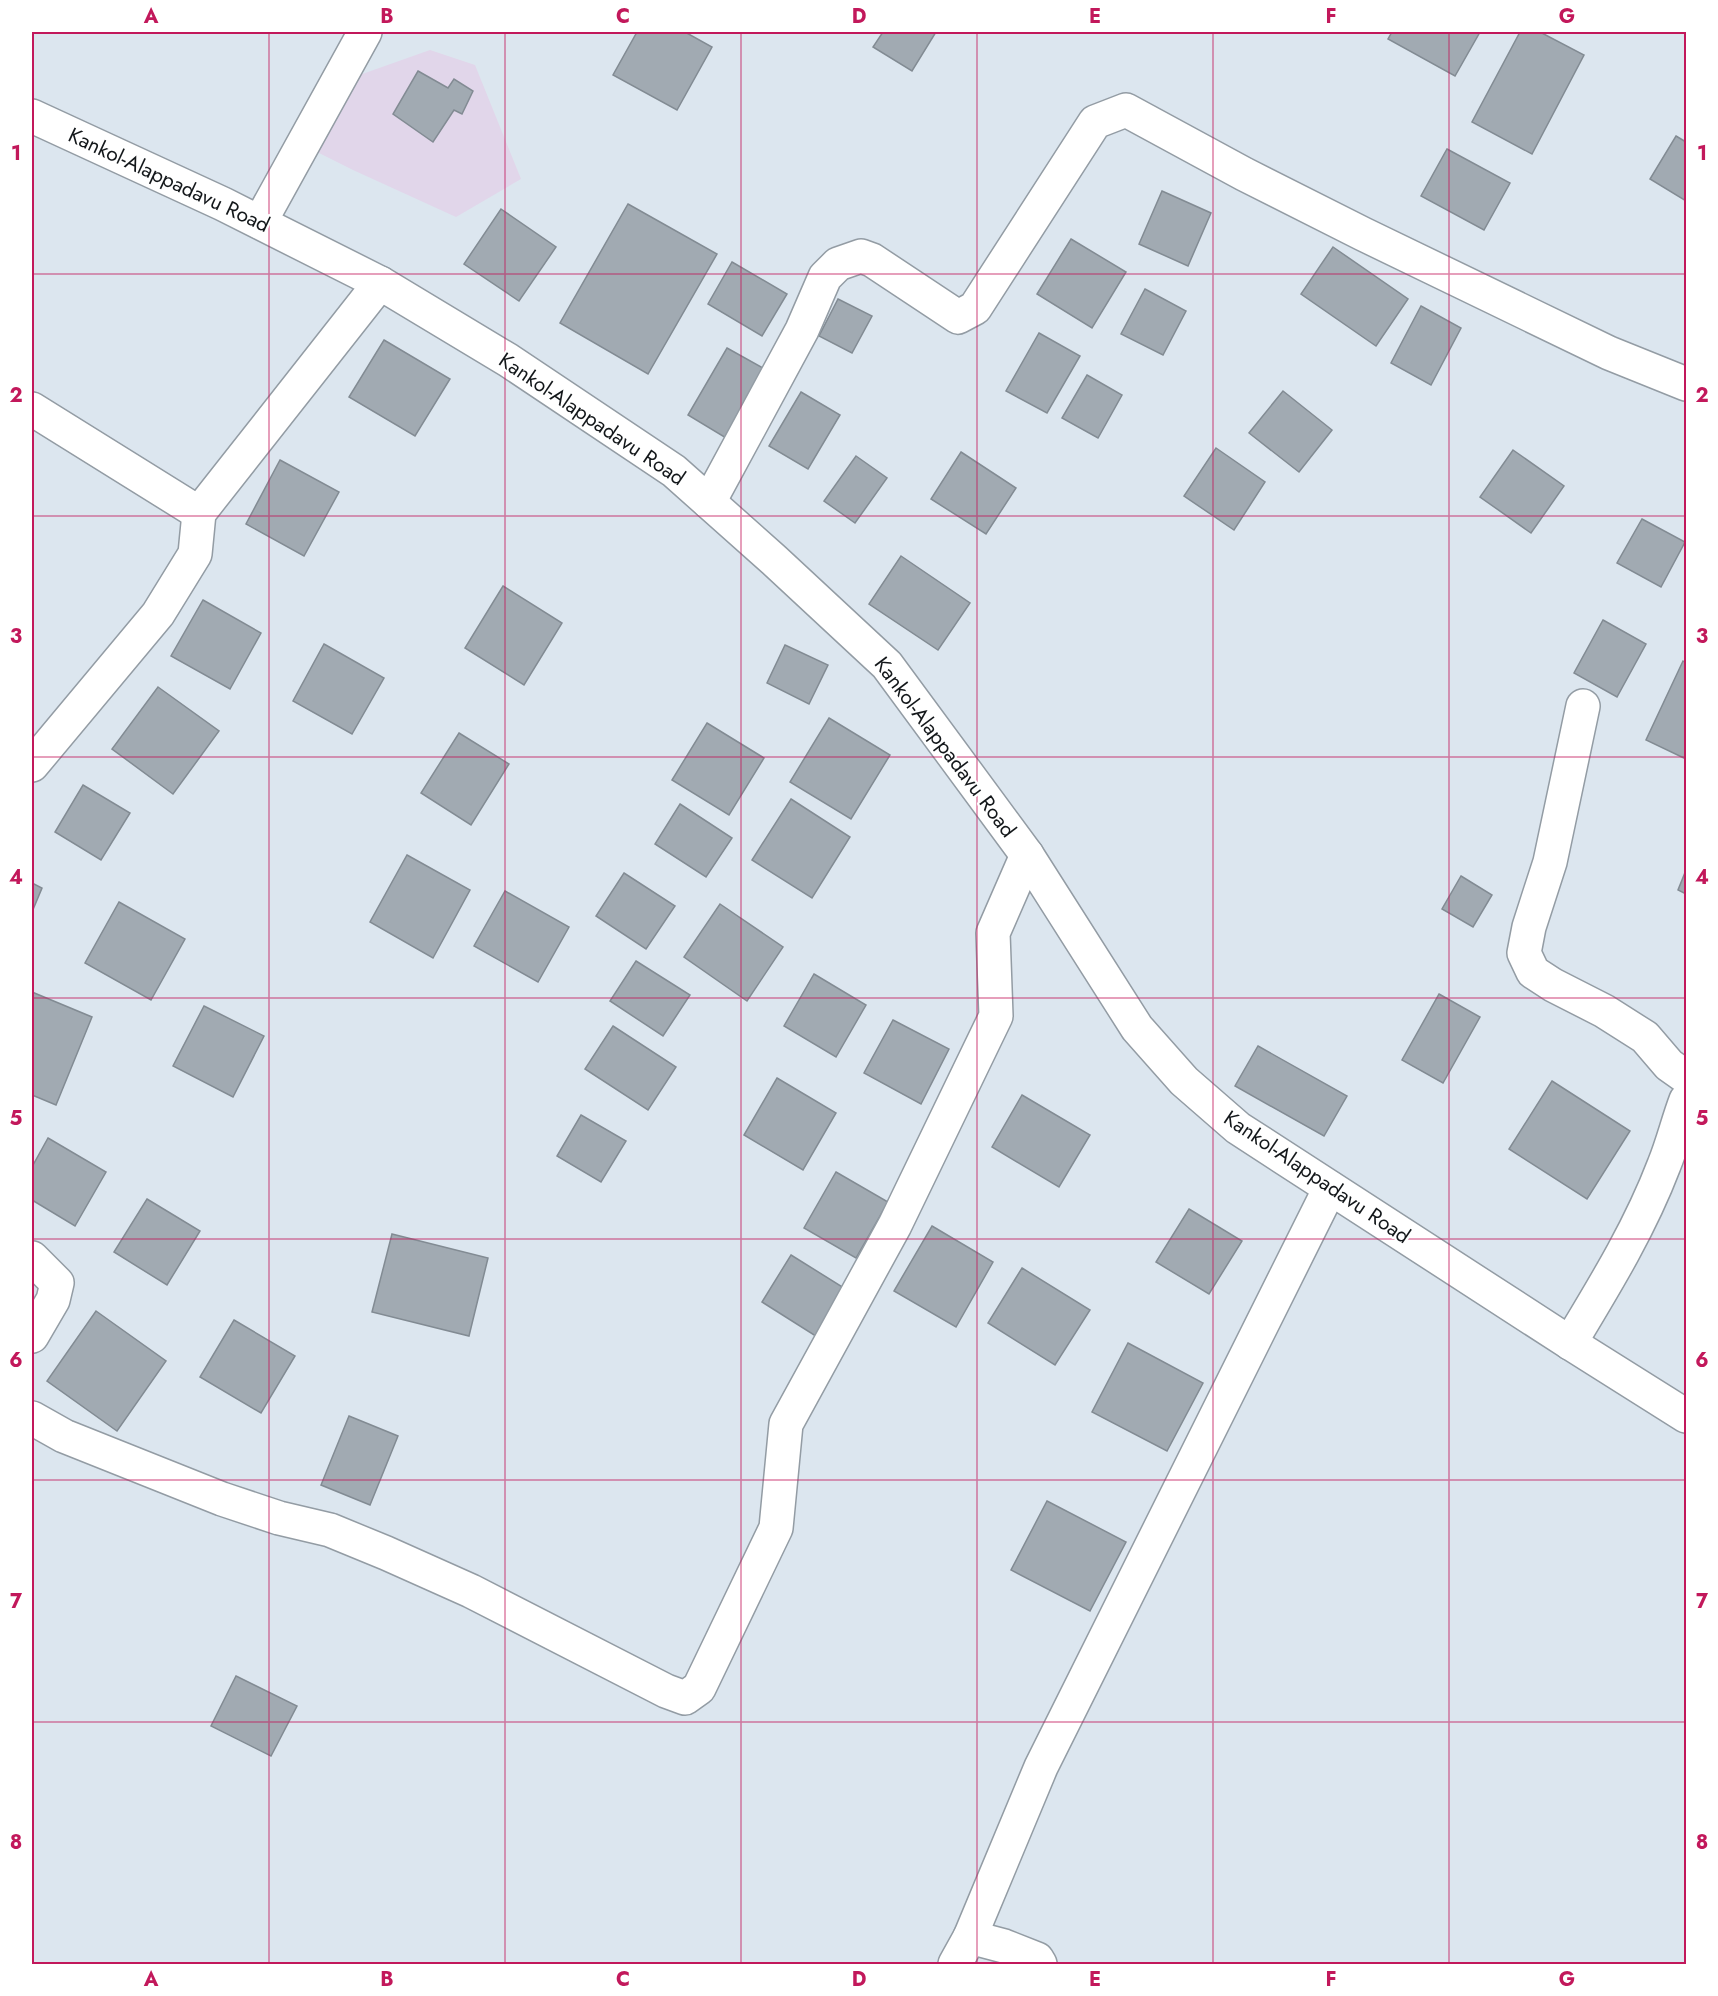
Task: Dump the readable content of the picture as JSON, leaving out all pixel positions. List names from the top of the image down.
{
  "streets": {
    "street": ["Kankol-Alappadavu Road"]
  },
  "grid": {
    "columns": [
      "A",
      "B",
      "C",
      "D",
      "E",
      "F",
      "G"
    ],
    "rows": [
      "1",
      "2",
      "3",
      "4",
      "5",
      "6",
      "7",
      "8"
    ]
  }
}
